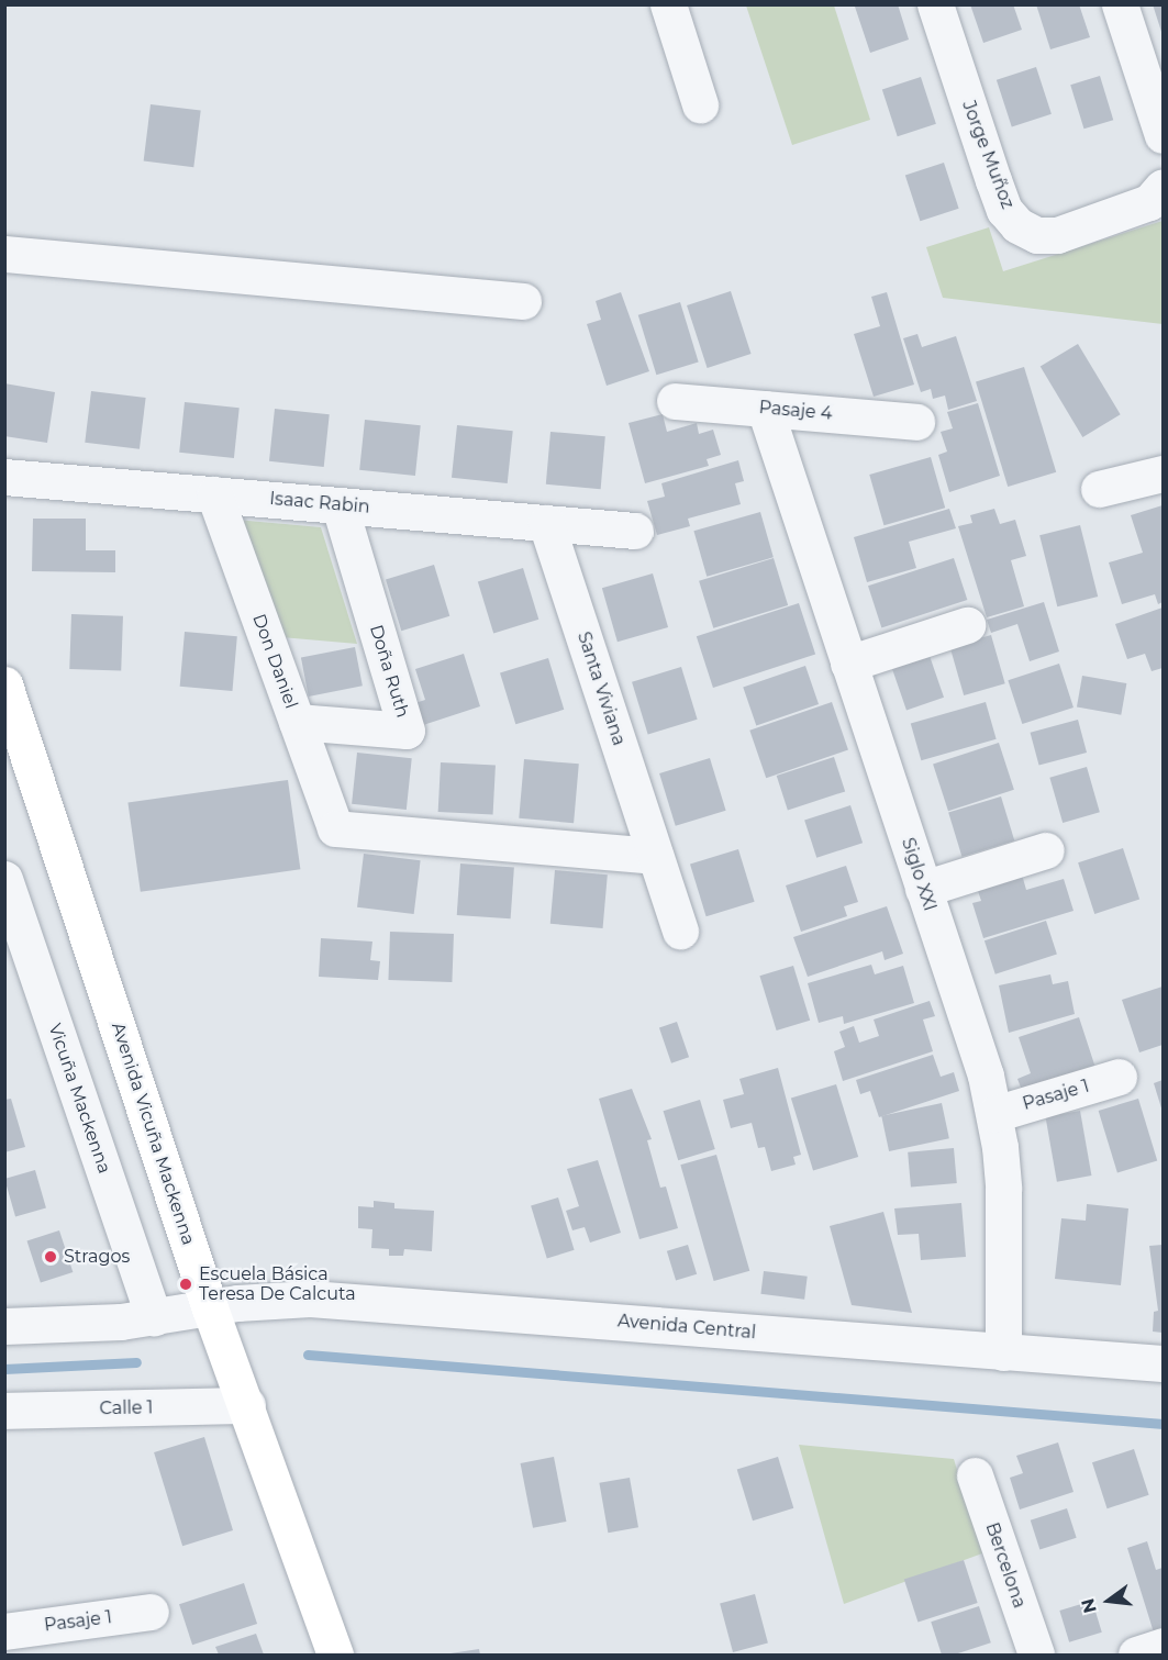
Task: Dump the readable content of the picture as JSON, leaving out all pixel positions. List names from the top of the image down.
{
  "streets": {
    "main road": ["Avenida Vicuña Mackenna"],
    "street": [
      "Jorge Muñoz",
      "Pasaje 4",
      "Isaac Rabin",
      "Don Daniel",
      "Doña Ruth",
      "Santa Viviana",
      "Siglo XXI",
      "Pasaje 1",
      "Vicuña Mackenna",
      "Avenida Central",
      "Calle 1",
      "Bercelona"
    ]
  },
  "crossings": [
    ["Pasaje 4", "Siglo XXI"],
    ["Isaac Rabin", "Don Daniel"],
    ["Isaac Rabin", "Doña Ruth"],
    ["Isaac Rabin", "Santa Viviana"],
    ["Don Daniel", "Doña Ruth"],
    ["Don Daniel", "Santa Viviana"],
    ["Siglo XXI", "Pasaje 1"],
    ["Siglo XXI", "Avenida Central"],
    ["Vicuña Mackenna", "Avenida Central"],
    ["Avenida Vicuña Mackenna", "Avenida Central"],
    ["Avenida Vicuña Mackenna", "Calle 1"]
  ],
  "places": ["Stragos", "Escuela Básica Teresa De Calcuta"],
  "north": "left"
}
